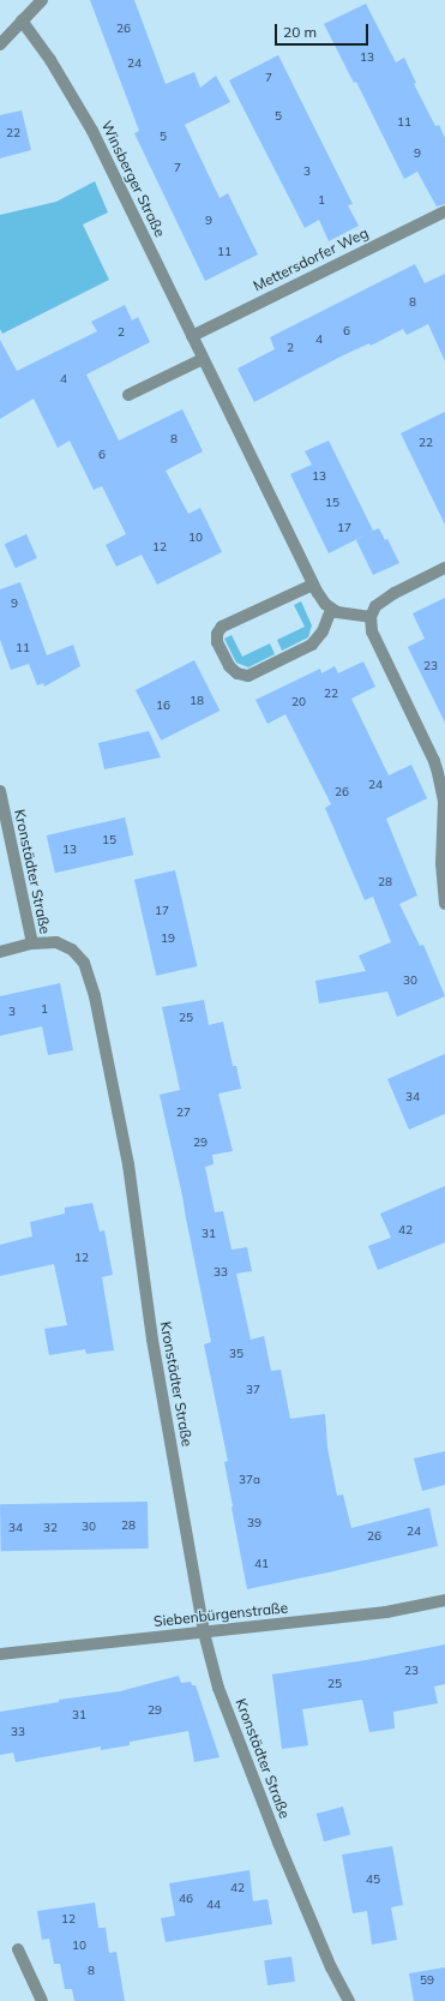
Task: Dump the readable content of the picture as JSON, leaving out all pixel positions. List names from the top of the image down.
{
  "streets": {
    "street": [
      "Winsberger Straße",
      "Mettersdorfer Weg",
      "Kronstädter Straße",
      "Siebenbürgenstraße"
    ]
  },
  "crossings": [
    ["Winsberger Straße", "Mettersdorfer Weg"],
    ["Kronstädter Straße", "Siebenbürgenstraße"]
  ],
  "house_numbers": [
    "26",
    "13",
    "24",
    "7",
    "5",
    "11",
    "22",
    "5",
    "9",
    "7",
    "3",
    "1",
    "9",
    "11",
    "8",
    "6",
    "2",
    "4",
    "2",
    "4",
    "8",
    "22",
    "6",
    "13",
    "15",
    "17",
    "10",
    "12",
    "9",
    "11",
    "23",
    "22",
    "18",
    "20",
    "16",
    "24",
    "26",
    "15",
    "13",
    "28",
    "17",
    "19",
    "30",
    "1",
    "3",
    "25",
    "34",
    "27",
    "29",
    "42",
    "31",
    "12",
    "33",
    "35",
    "37",
    "37a",
    "39",
    "28",
    "30",
    "34",
    "32",
    "24",
    "26",
    "41",
    "23",
    "25",
    "29",
    "31",
    "33",
    "45",
    "42",
    "46",
    "44",
    "12",
    "10",
    "8",
    "59"
  ],
  "scale_bar": "20 m"
}
